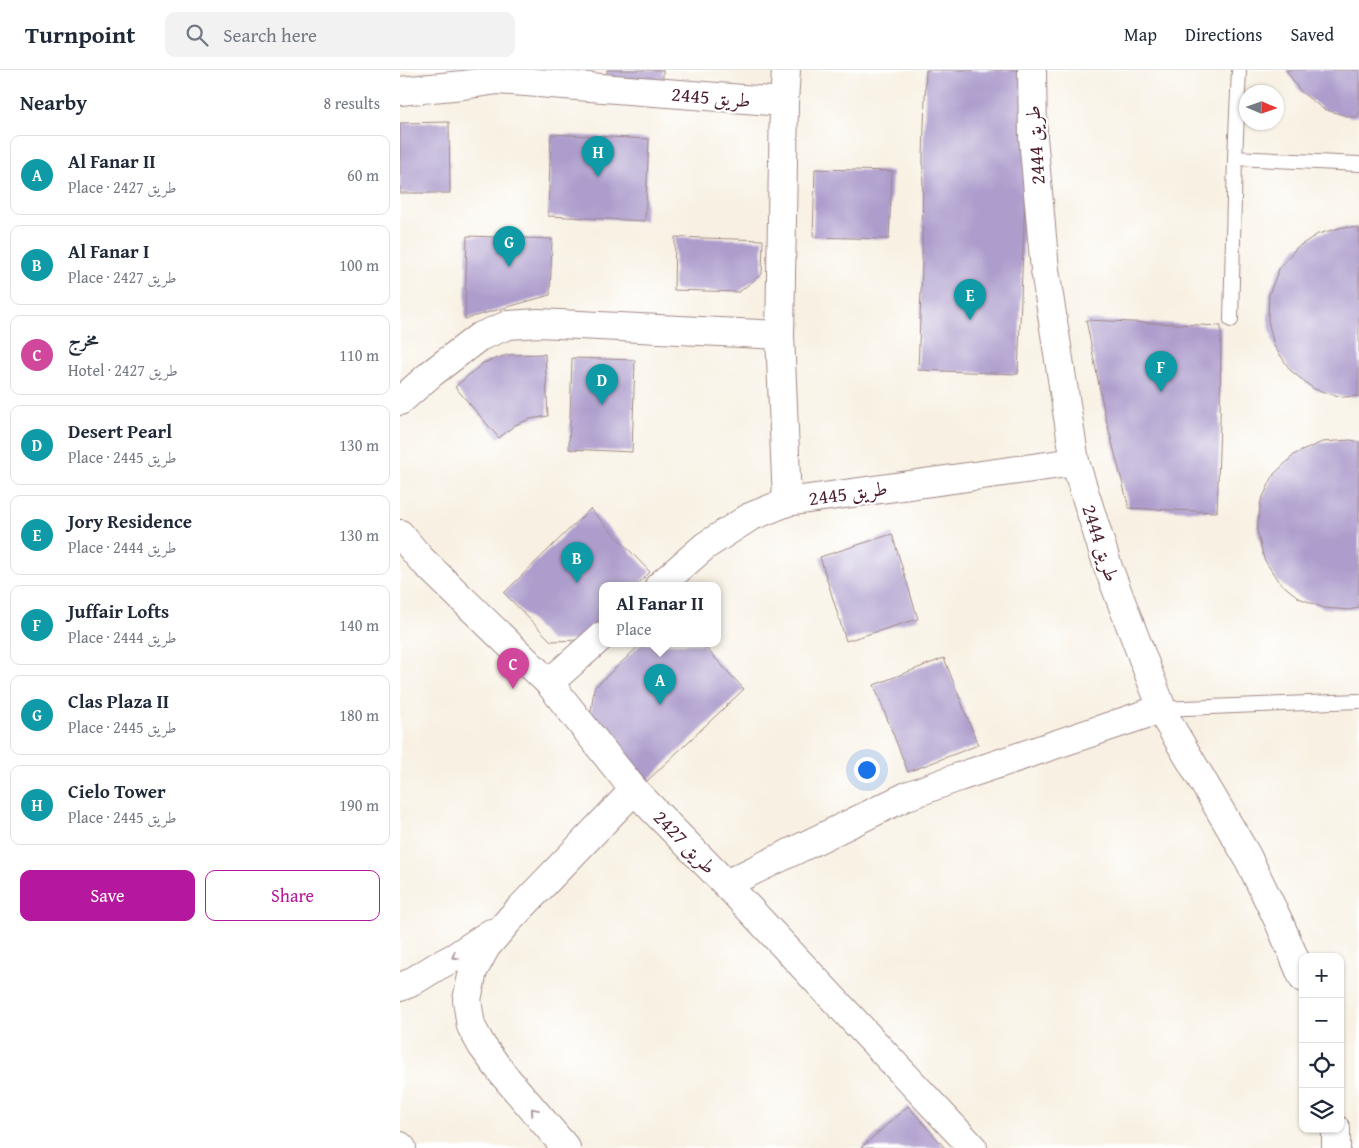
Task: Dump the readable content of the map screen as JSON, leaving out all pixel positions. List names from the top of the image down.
{
  "streets": {
    "main road": ["طريق 2445", "طريق 2444", "طريق 2427"]
  },
  "crossings": [
    ["طريق 2445", "طريق 2444"]
  ],
  "north": "right",
  "page": {
    "header": "Turnpoint",
    "search": "Search here",
    "nav": ["Map", "Directions", "Saved"],
    "heading": ["Nearby", "8 results"],
    "list": [
      {
        "mark": "A",
        "name": "Al Fanar II",
        "note": "Place · طريق 2427",
        "value": "60 m"
      },
      {
        "mark": "B",
        "name": "Al Fanar I",
        "note": "Place · طريق 2427",
        "value": "100 m"
      },
      {
        "mark": "C",
        "name": "مخرج",
        "note": "Hotel · طريق 2427",
        "value": "110 m"
      },
      {
        "mark": "D",
        "name": "Desert Pearl",
        "note": "Place · طريق 2445",
        "value": "130 m"
      },
      {
        "mark": "E",
        "name": "Jory Residence",
        "note": "Place · طريق 2444",
        "value": "130 m"
      },
      {
        "mark": "F",
        "name": "Juffair Lofts",
        "note": "Place · طريق 2444",
        "value": "140 m"
      },
      {
        "mark": "G",
        "name": "Clas Plaza II",
        "note": "Place · طريق 2445",
        "value": "180 m"
      },
      {
        "mark": "H",
        "name": "Cielo Tower",
        "note": "Place · طريق 2445",
        "value": "190 m"
      }
    ],
    "pins": [
      "H",
      "G",
      "E",
      "F",
      "D",
      "B",
      "C",
      "A"
    ],
    "popup": ["Al Fanar II", "Place"],
    "buttons": ["Save", "Share"],
    "map_buttons": ["+", "−"]
  }
}
